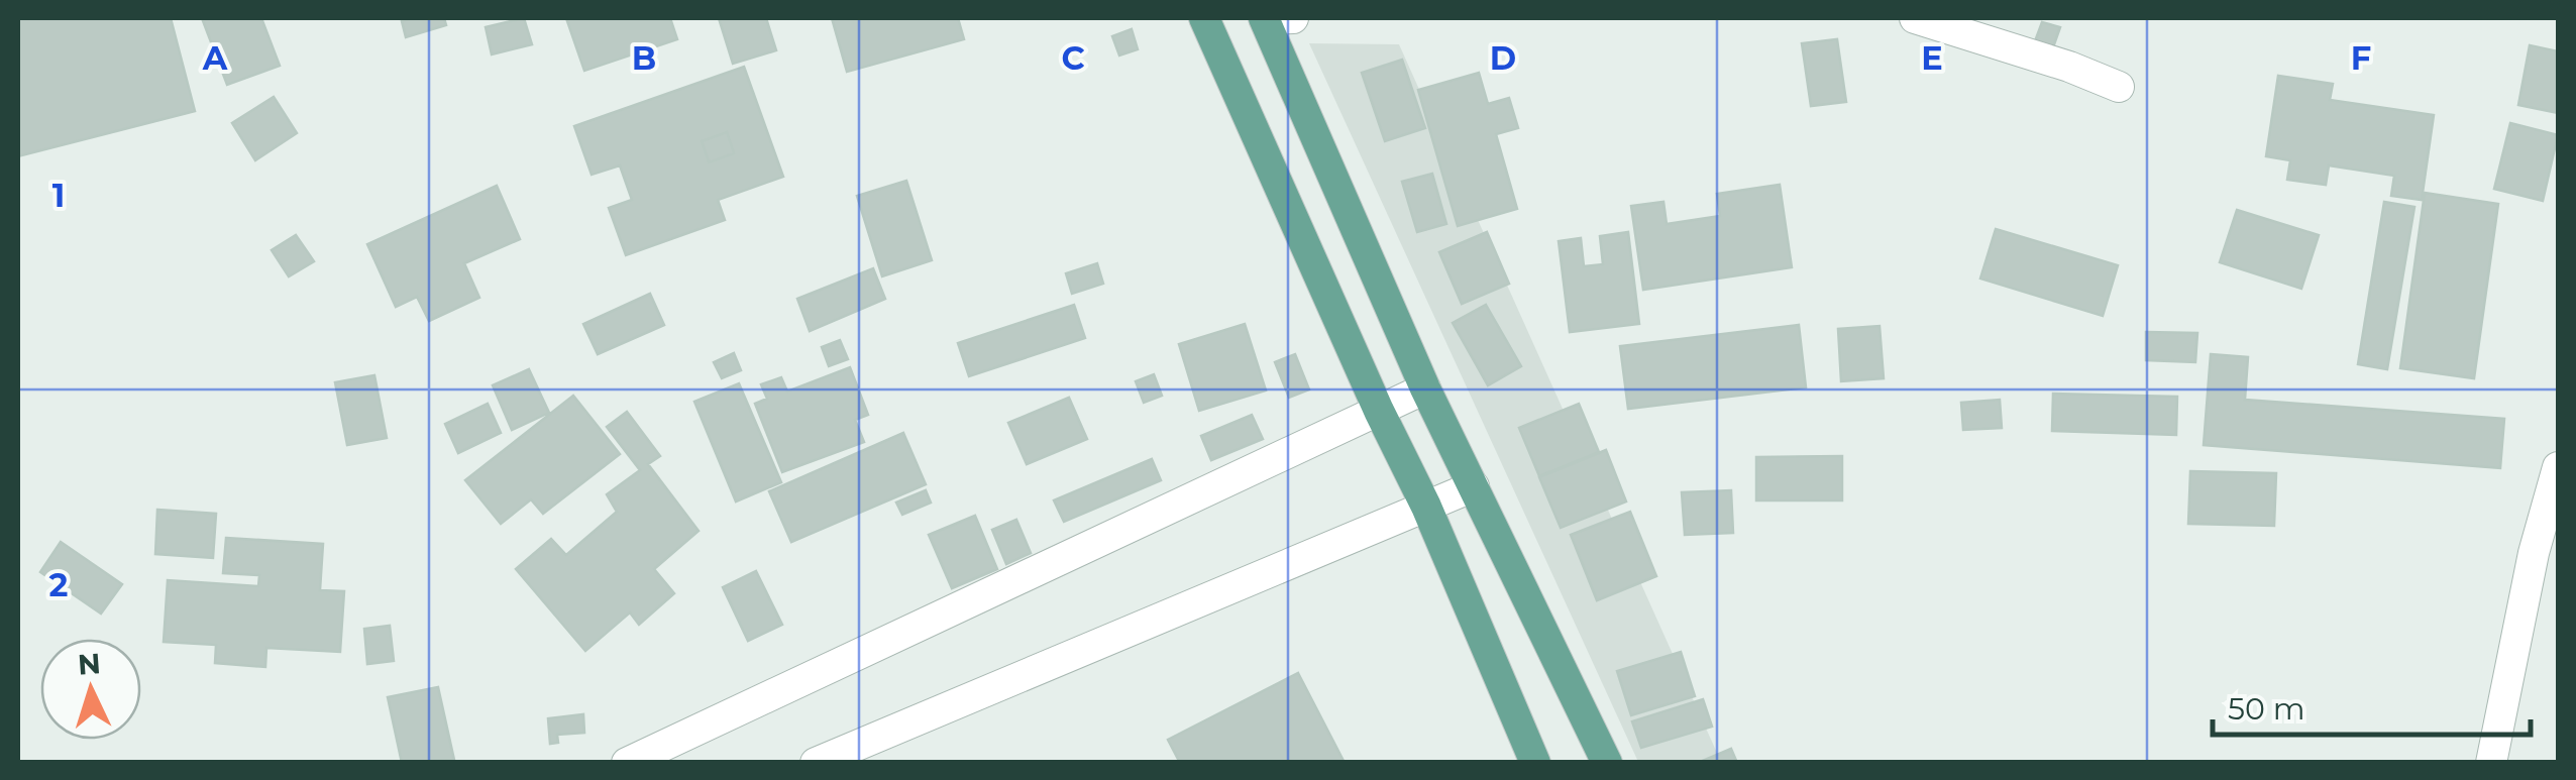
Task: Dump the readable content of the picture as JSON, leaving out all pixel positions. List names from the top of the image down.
{
  "scale_bar": "50 m",
  "north": "top",
  "grid": {
    "columns": [
      "A",
      "B",
      "C",
      "D",
      "E",
      "F"
    ],
    "rows": ["1", "2"]
  }
}
